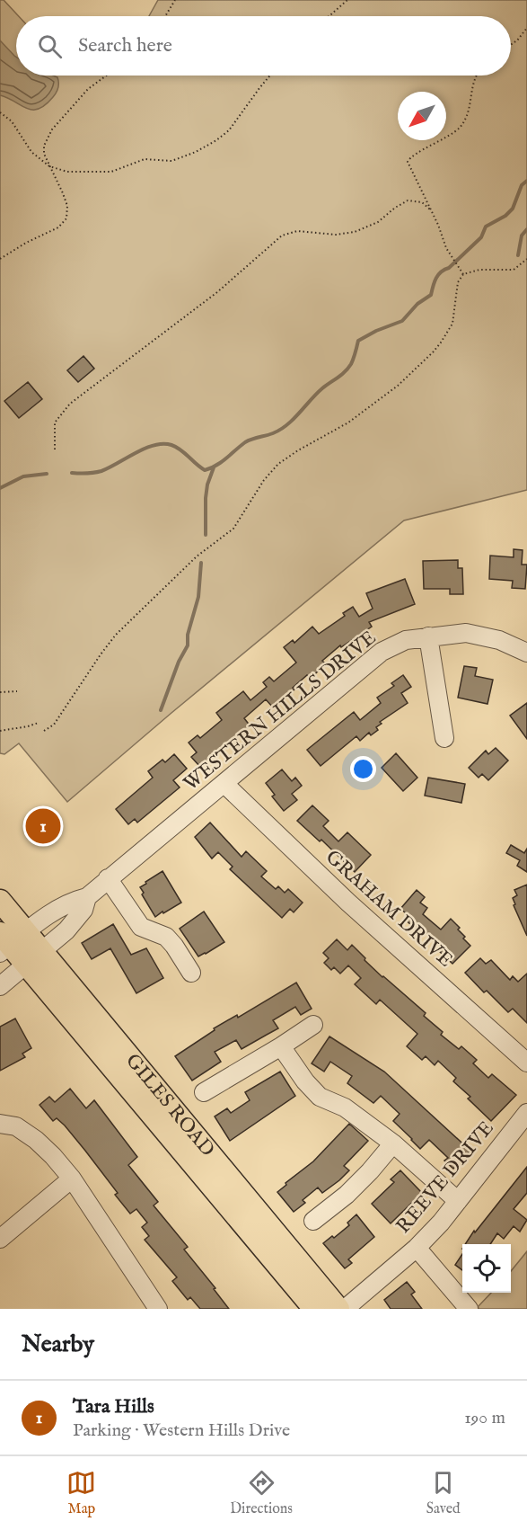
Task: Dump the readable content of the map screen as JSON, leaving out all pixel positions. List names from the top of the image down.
{
  "streets": {
    "main road": ["GILES ROAD"],
    "street": ["WESTERN HILLS DRIVE", "GRAHAM DRIVE", "REEVE DRIVE"]
  },
  "crossings": [
    ["WESTERN HILLS DRIVE", "GRAHAM DRIVE"],
    ["WESTERN HILLS DRIVE", "GILES ROAD"]
  ],
  "north": "bottom left",
  "page": {
    "search": "Search here",
    "pins": "1",
    "heading": "Nearby",
    "list": [
      {
        "mark": "1",
        "name": "Tara Hills",
        "note": "Parking · Western Hills Drive",
        "value": "190 m"
      }
    ],
    "nav": ["Map", "Directions", "Saved"]
  }
}
